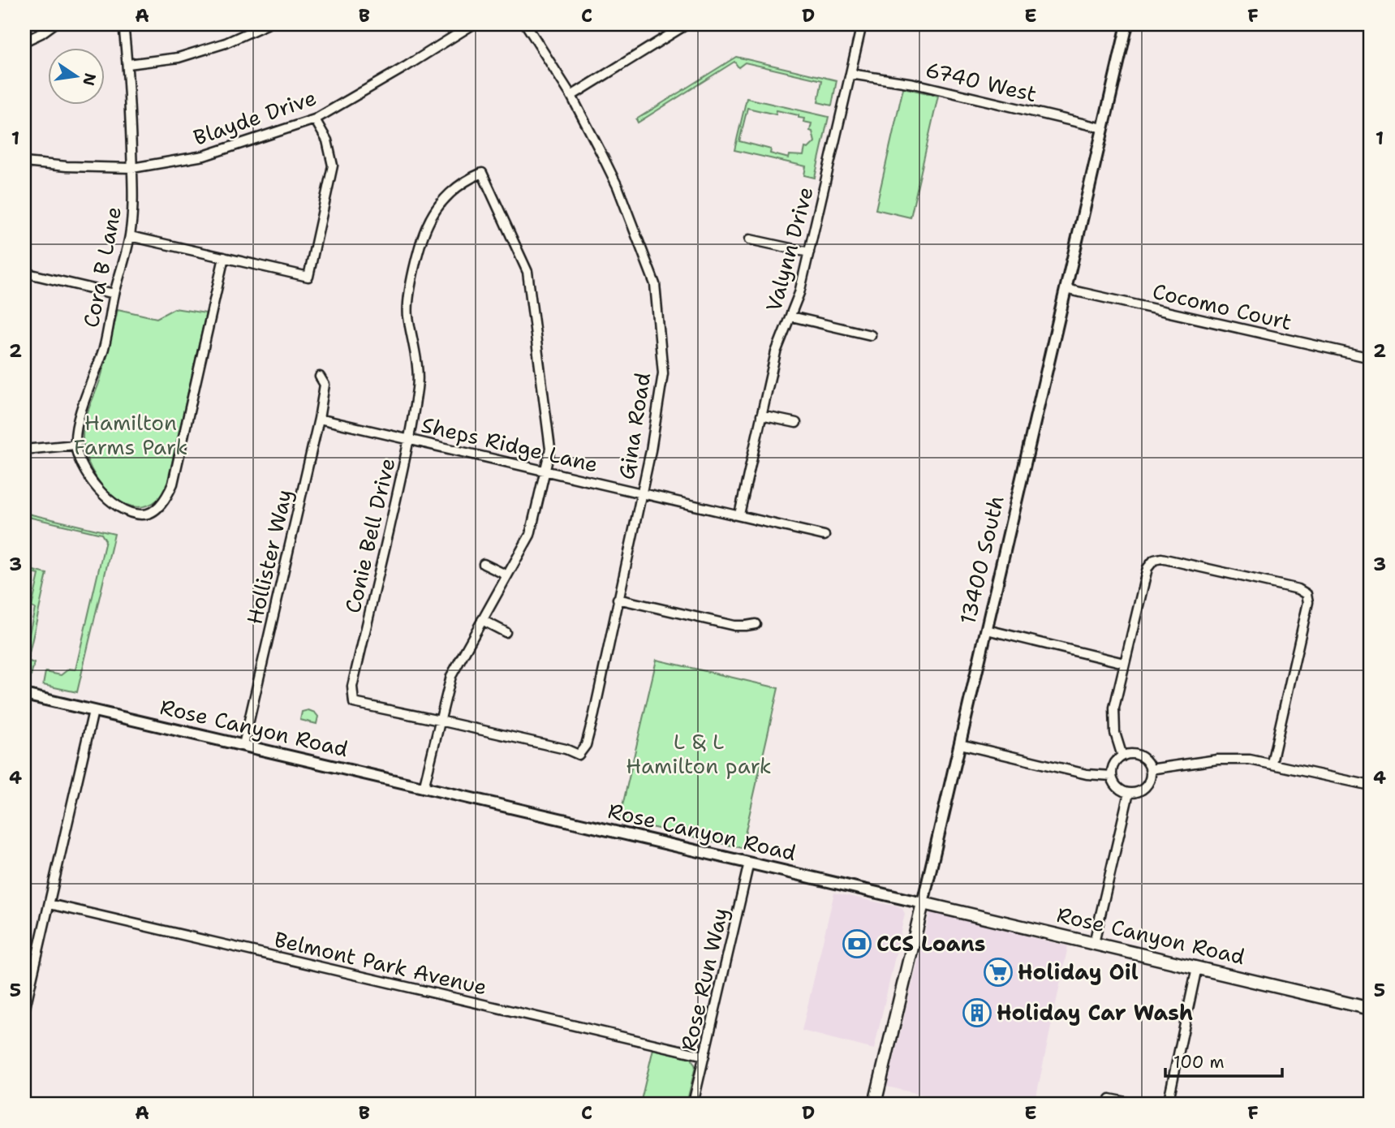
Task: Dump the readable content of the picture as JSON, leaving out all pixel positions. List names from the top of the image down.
{
  "streets": {
    "main road": ["13400 South", "Rose Canyon Road"],
    "street": [
      "6740 West",
      "Blayde Drive",
      "Valynn Drive",
      "Cora B Lane",
      "Cocomo Court",
      "Gina Road",
      "Sheps Ridge Lane",
      "Conie Bell Drive",
      "Hollister Way",
      "Belmont Park Avenue",
      "Rose Run Way"
    ]
  },
  "crossings": [
    ["6740 West", "Valynn Drive"],
    ["6740 West", "13400 South"],
    ["Blayde Drive", "Cora B Lane"],
    ["Valynn Drive", "Sheps Ridge Lane"],
    ["Cocomo Court", "13400 South"],
    ["Gina Road", "Sheps Ridge Lane"],
    ["Gina Road", "Conie Bell Drive"],
    ["Sheps Ridge Lane", "Conie Bell Drive"],
    ["Sheps Ridge Lane", "Hollister Way"],
    ["Hollister Way", "Rose Canyon Road"],
    ["13400 South", "Rose Canyon Road"],
    ["Rose Canyon Road", "Rose Run Way"],
    ["Belmont Park Avenue", "Rose Run Way"]
  ],
  "parks": ["Hamilton Farms Park", "L & L Hamilton park"],
  "places": {
    "bank": ["CCS Loans"],
    "supermarket": ["Holiday Oil"],
    "building": ["Holiday Car Wash"]
  },
  "scale_bar": "100 m",
  "north": "right",
  "grid": {
    "columns": [
      "A",
      "B",
      "C",
      "D",
      "E",
      "F"
    ],
    "rows": [
      "1",
      "2",
      "3",
      "4",
      "5"
    ]
  }
}
